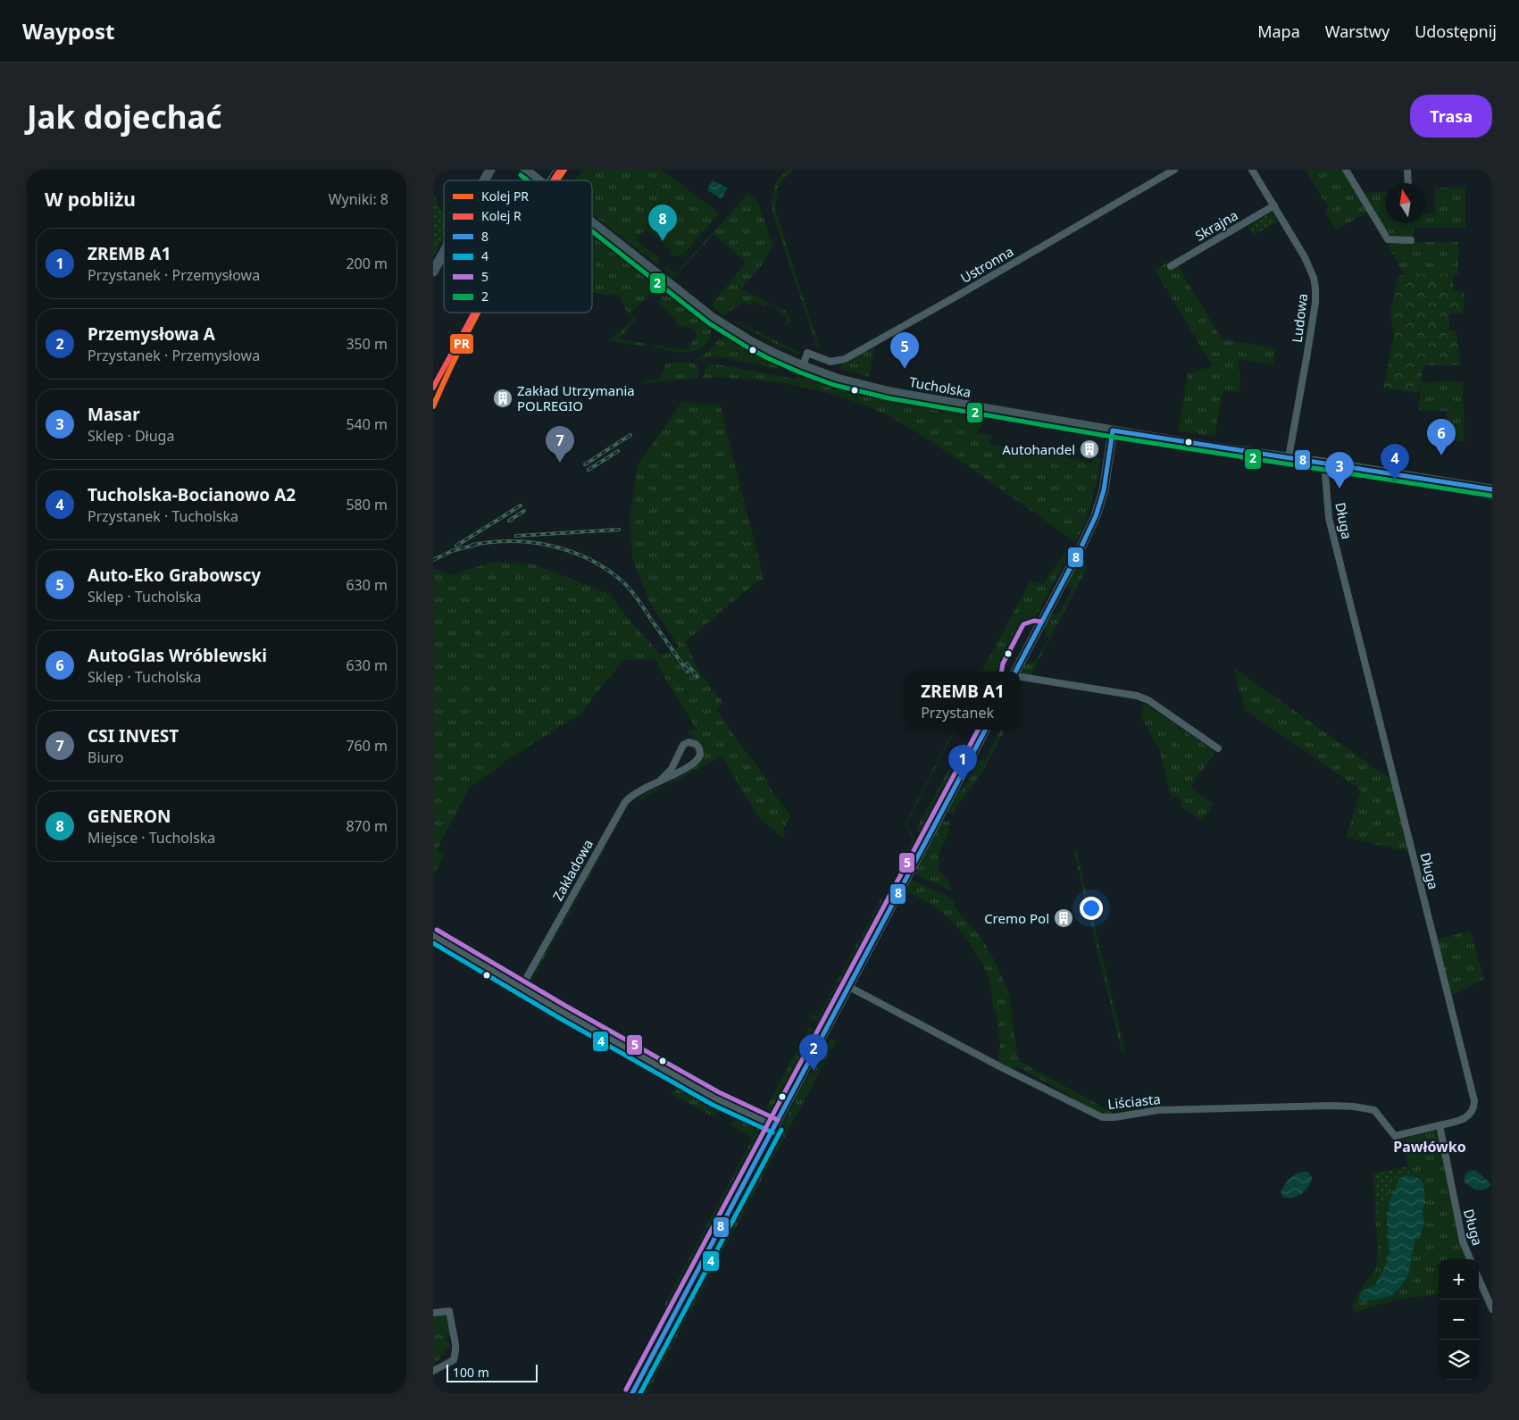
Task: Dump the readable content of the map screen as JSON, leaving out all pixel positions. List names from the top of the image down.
{
  "streets": {
    "street": [
      "Skrajna",
      "Ustronna",
      "Ludowa",
      "Tucholska",
      "Długa",
      "Zakładowa",
      "Liściasta"
    ]
  },
  "crossings": [
    ["Skrajna", "Ludowa"],
    ["Ustronna", "Tucholska"],
    ["Ludowa", "Tucholska"],
    ["Tucholska", "Długa"],
    ["Długa", "Liściasta"]
  ],
  "districts": ["Pawłówko"],
  "places": {
    "building": ["Zakład Utrzymania POLREGIO", "Autohandel", "Cremo Pol"]
  },
  "lines": [
    "rail line PR",
    "rail line R",
    "transit line 2",
    "transit line 8",
    "transit line 5",
    "transit line 4"
  ],
  "legend": [
    "Kolej PR",
    "Kolej R",
    "8",
    "4",
    "5",
    "2"
  ],
  "scale_bar": "100 m",
  "north": "top",
  "page": {
    "header": "Waypost",
    "nav": ["Mapa", "Warstwy", "Udostępnij"],
    "buttons": "Trasa",
    "title": "Jak dojechać",
    "heading": ["W pobliżu", "Wyniki: 8"],
    "pins": [
      "8",
      "5",
      "6",
      "7",
      "4",
      "3",
      "1",
      "2"
    ],
    "list": [
      {
        "mark": "1",
        "name": "ZREMB A1",
        "note": "Przystanek · Przemysłowa",
        "value": "200 m"
      },
      {
        "mark": "2",
        "name": "Przemysłowa A",
        "note": "Przystanek · Przemysłowa",
        "value": "350 m"
      },
      {
        "mark": "3",
        "name": "Masar",
        "note": "Sklep · Długa",
        "value": "540 m"
      },
      {
        "mark": "4",
        "name": "Tucholska-Bocianowo A2",
        "note": "Przystanek · Tucholska",
        "value": "580 m"
      },
      {
        "mark": "5",
        "name": "Auto-Eko Grabowscy",
        "note": "Sklep · Tucholska",
        "value": "630 m"
      },
      {
        "mark": "6",
        "name": "AutoGlas Wróblewski",
        "note": "Sklep · Tucholska",
        "value": "630 m"
      },
      {
        "mark": "7",
        "name": "CSI INVEST",
        "note": "Biuro",
        "value": "760 m"
      },
      {
        "mark": "8",
        "name": "GENERON",
        "note": "Miejsce · Tucholska",
        "value": "870 m"
      }
    ],
    "popup": ["ZREMB A1", "Przystanek"],
    "map_buttons": ["+", "−"],
    "scale": "100 m"
  }
}
